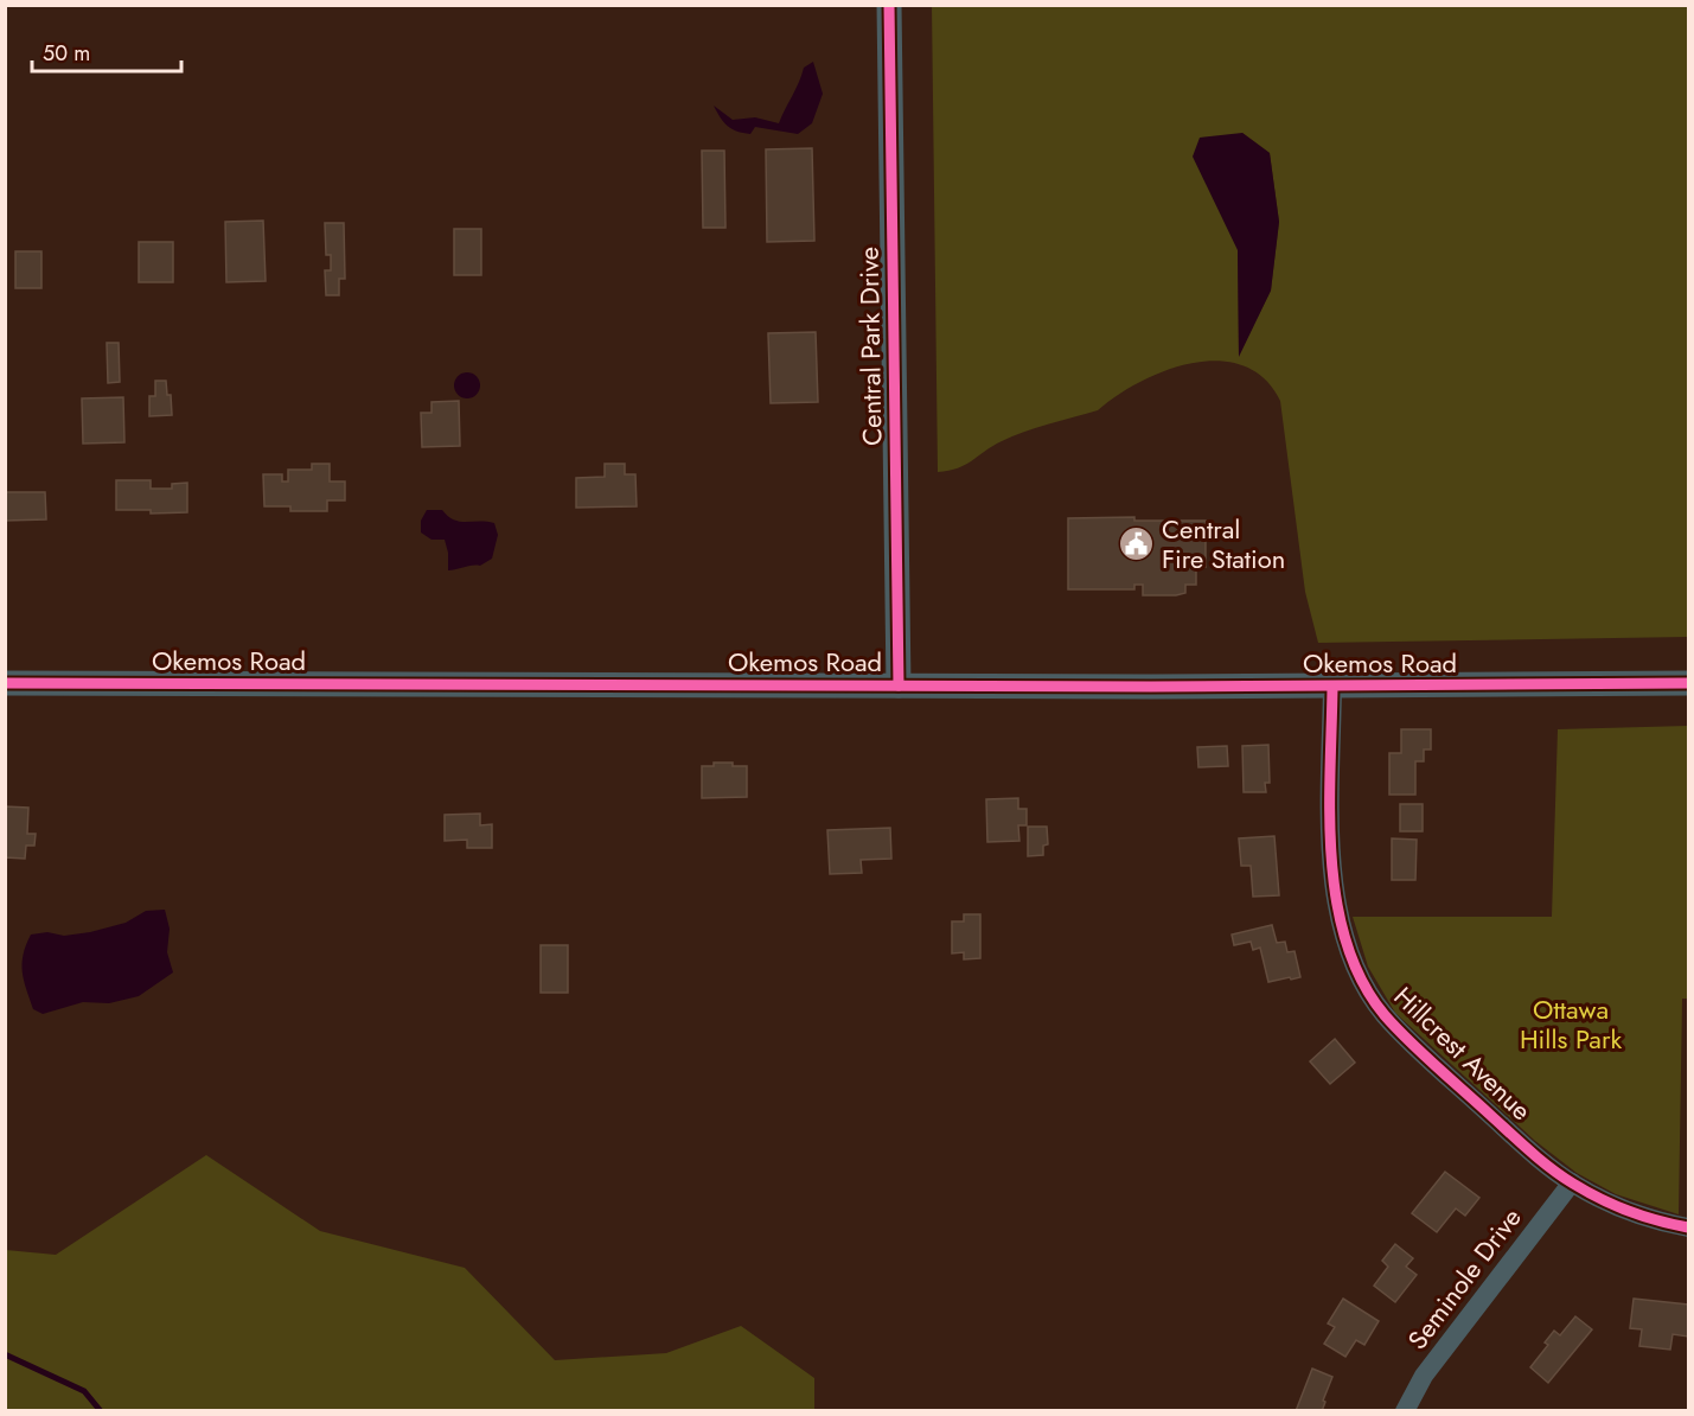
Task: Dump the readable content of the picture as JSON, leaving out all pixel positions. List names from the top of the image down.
{
  "streets": {
    "street": [
      "Central Park Drive",
      "Okemos Road",
      "Hillcrest Avenue",
      "Seminole Drive"
    ]
  },
  "crossings": [
    ["Central Park Drive", "Okemos Road"],
    ["Okemos Road", "Hillcrest Avenue"],
    ["Hillcrest Avenue", "Seminole Drive"]
  ],
  "parks": ["Ottawa Hills Park"],
  "places": {
    "public building": ["Central Fire Station"]
  },
  "scale_bar": "50 m"
}
